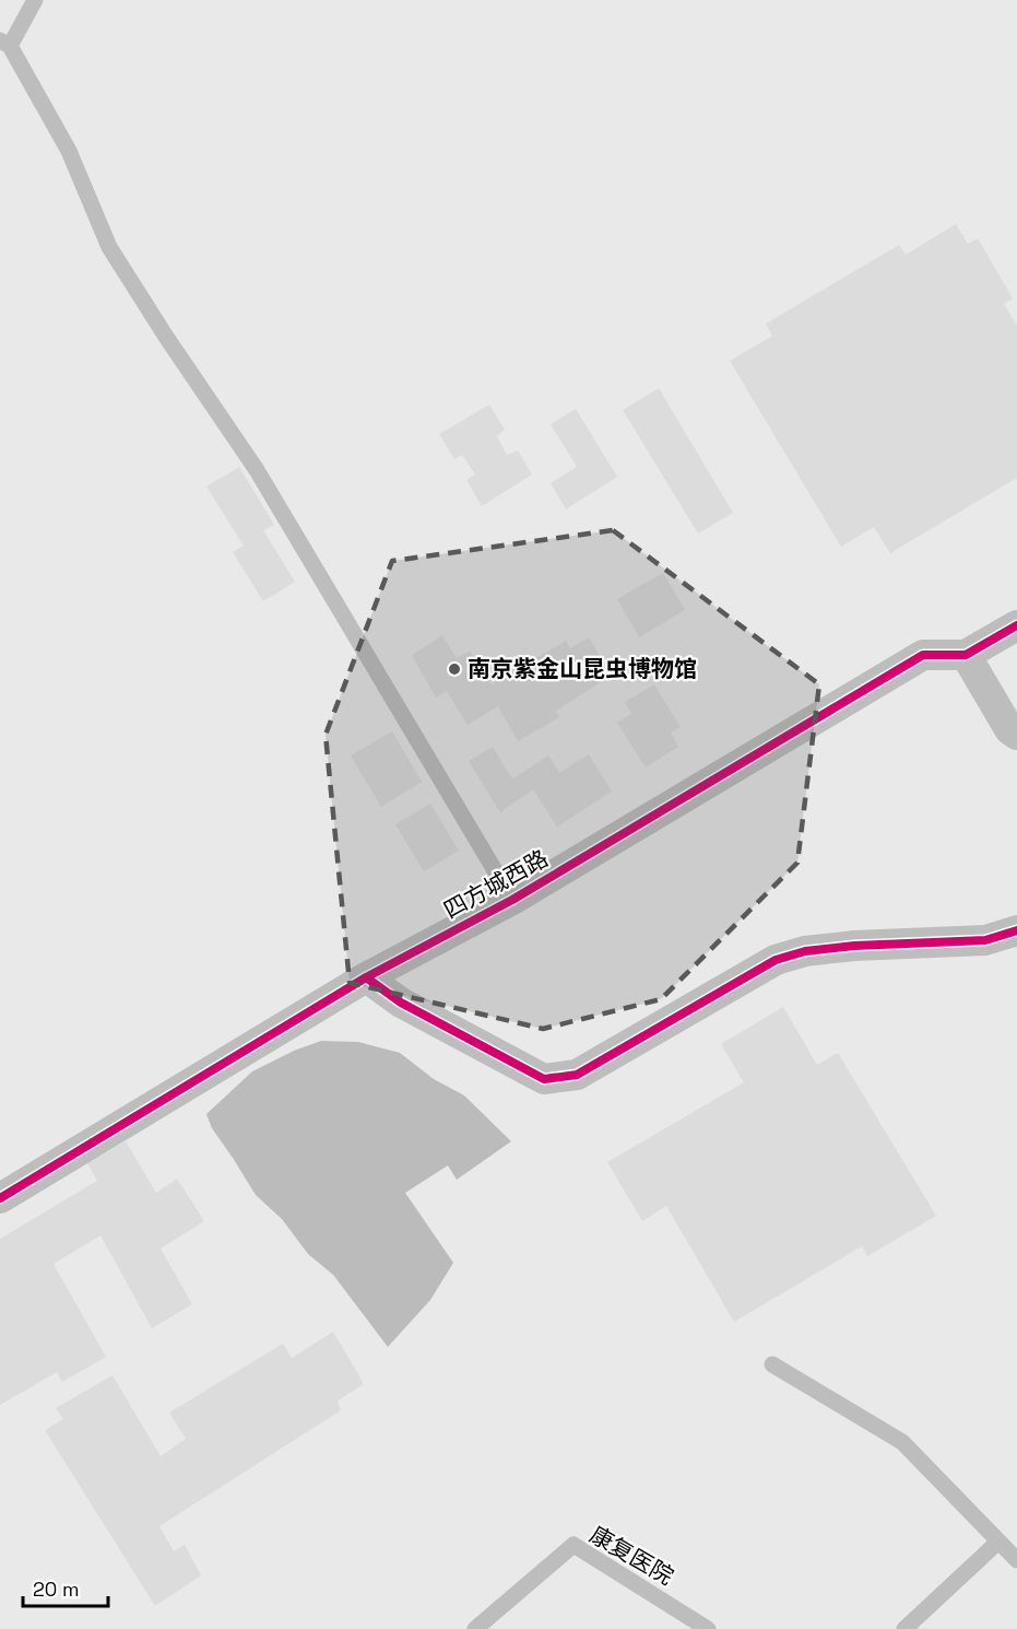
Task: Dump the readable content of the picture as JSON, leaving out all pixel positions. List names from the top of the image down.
{
  "streets": {
    "street": ["四方城西路"],
    "lane": ["康复医院"]
  },
  "places": ["南京紫金山昆虫博物馆"],
  "scale_bar": "20 m"
}
